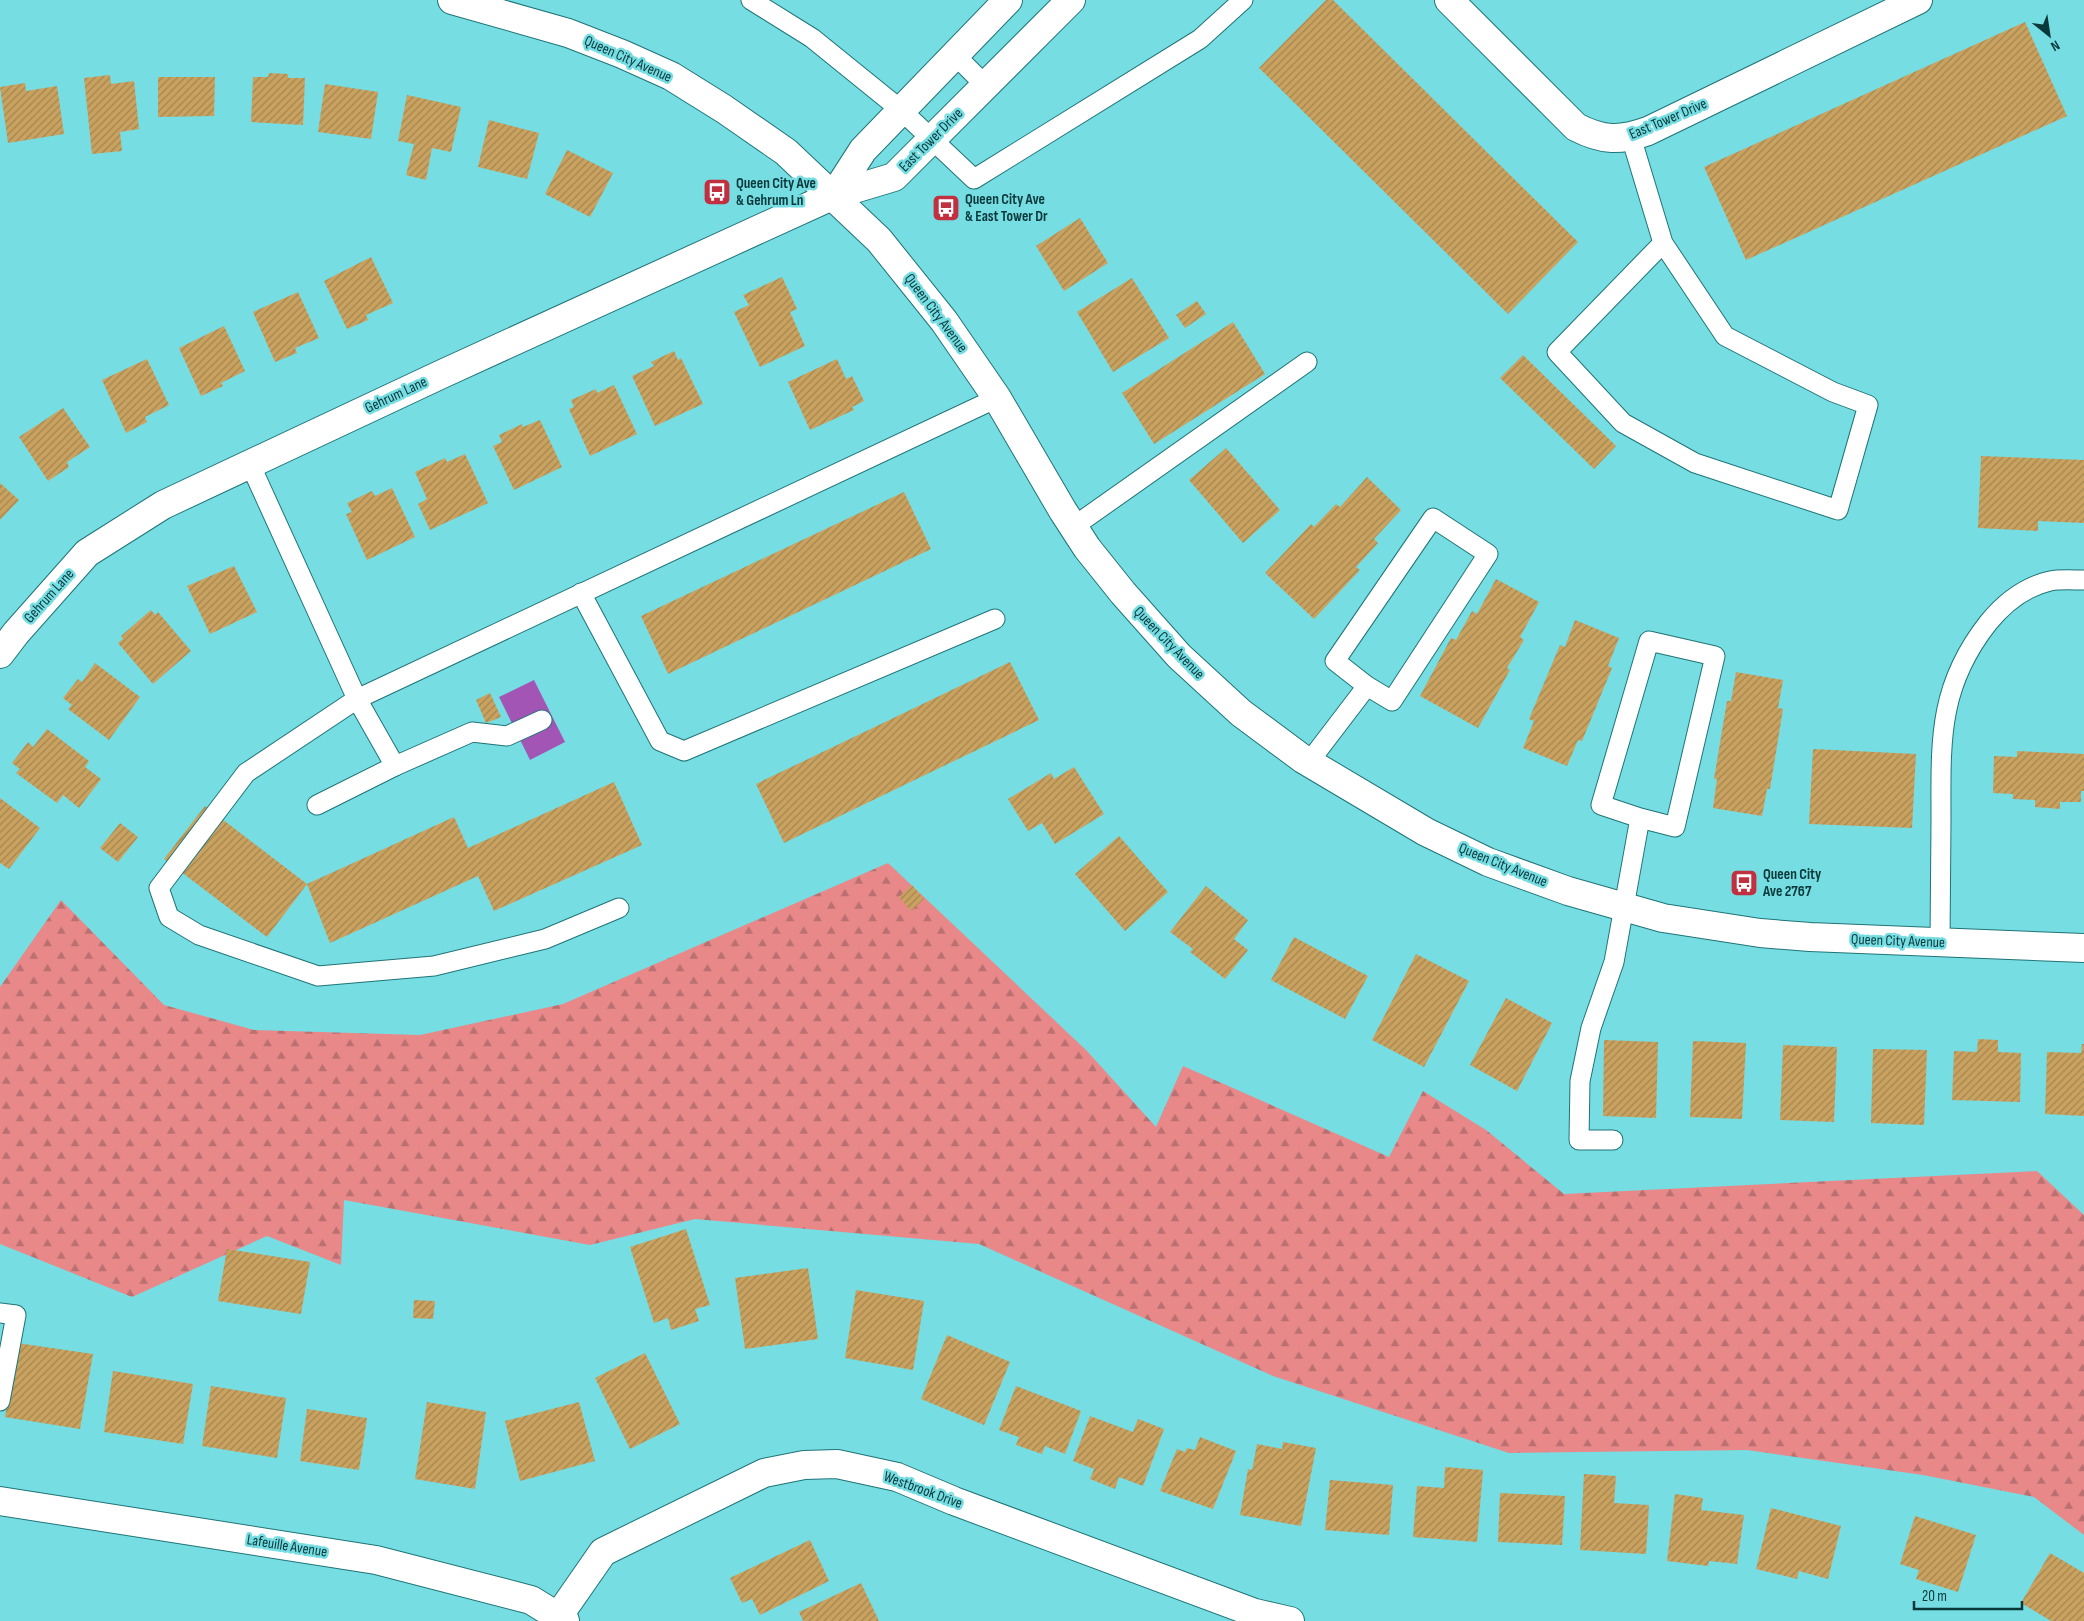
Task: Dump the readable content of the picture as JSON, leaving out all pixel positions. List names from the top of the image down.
{
  "streets": {
    "street": [
      "Queen City Avenue",
      "East Tower Drive",
      "Gehrum Lane",
      "Westbrook Drive",
      "Lafeuille Avenue"
    ]
  },
  "crossings": [
    ["Queen City Avenue", "East Tower Drive"],
    ["Queen City Avenue", "Gehrum Lane"],
    ["East Tower Drive", "Gehrum Lane"],
    ["Westbrook Drive", "Lafeuille Avenue"]
  ],
  "places": {
    "bus stop": ["Queen City Ave & Gehrum Ln", "Queen City Ave & East Tower Dr", "Queen City Ave 2767"]
  },
  "scale_bar": "20 m",
  "north": "bottom right"
}
